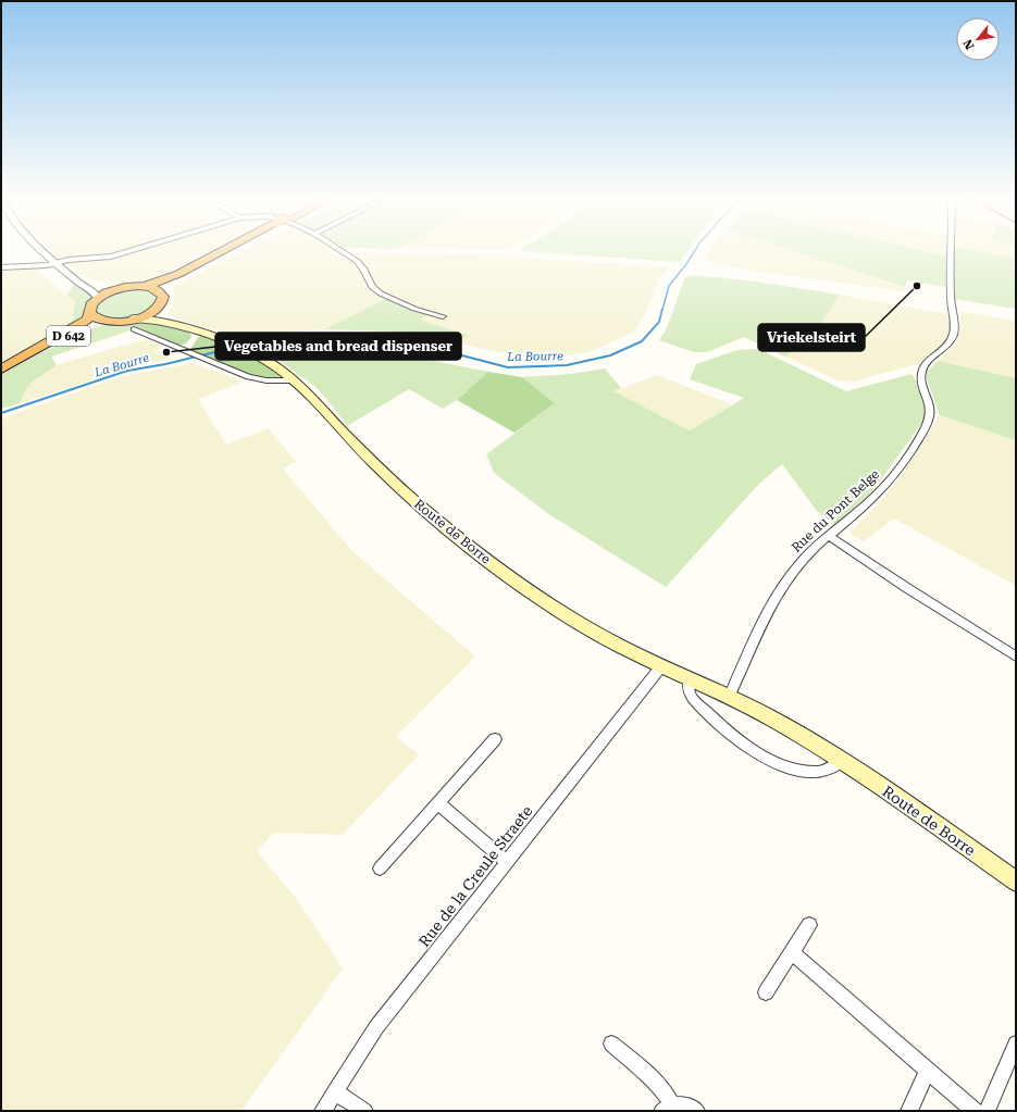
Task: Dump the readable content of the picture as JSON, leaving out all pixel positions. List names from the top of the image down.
{
  "streets": {
    "highway": ["D 642"],
    "main road": ["Route de Borre"],
    "street": ["Rue du Pont Belge", "Rue de la Creule Straete"]
  },
  "crossings": [
    ["Rue du Pont Belge", "Route de Borre"],
    ["Route de Borre", "Rue de la Creule Straete"]
  ],
  "water": ["La Bourre"],
  "places": ["Vriekelsteirt", "Vegetables and bread dispenser"],
  "north": "bottom left"
}
